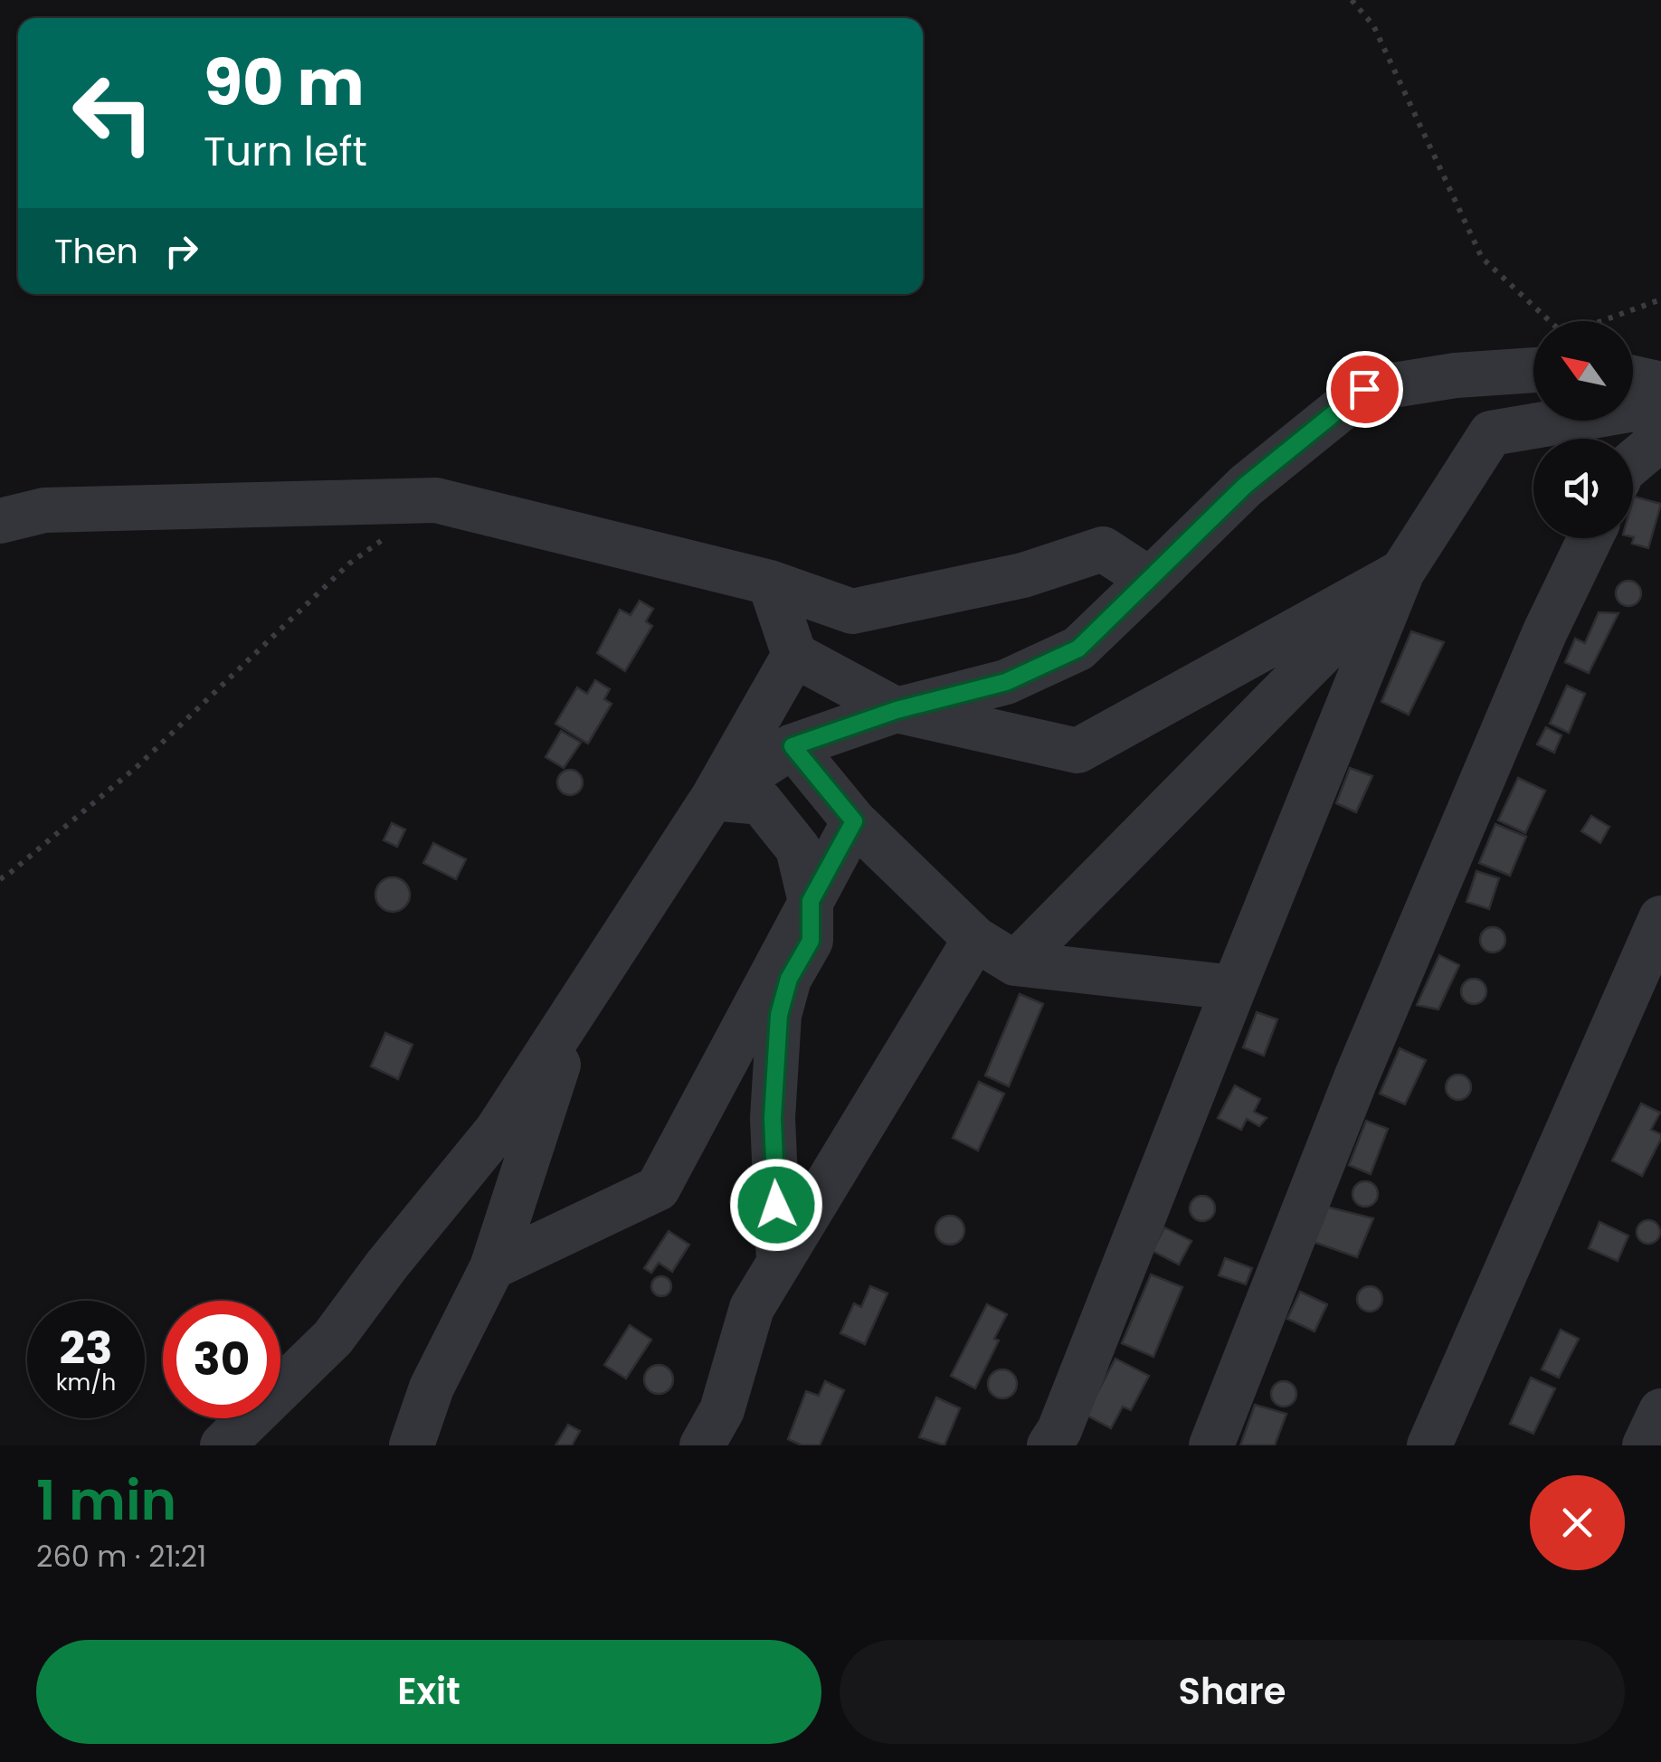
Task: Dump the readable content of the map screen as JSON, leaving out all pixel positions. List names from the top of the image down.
{
  "north": "top left",
  "page": {
    "turn": ["90 m", "Turn left"],
    "then": "Then",
    "speed": "23 km/h",
    "limit": "30",
    "heading": ["1 min", "260 m · 21:21"],
    "buttons": ["Exit", "Share"]
  }
}
